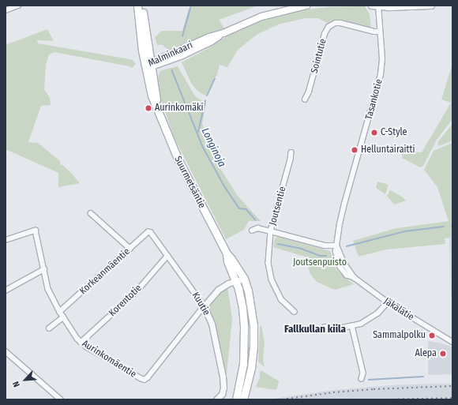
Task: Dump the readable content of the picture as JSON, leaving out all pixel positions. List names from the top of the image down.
{
  "streets": {
    "main road": ["Malminkaari", "Suurmetsäntie"],
    "street": [
      "Sointutie",
      "Tasankotie",
      "Joutsentie",
      "Korkeanmäentie",
      "Korentotie",
      "Kuutie",
      "Jäkälätie",
      "Aurinkomäentie"
    ]
  },
  "crossings": [
    ["Malminkaari", "Suurmetsäntie"],
    ["Sointutie", "Tasankotie"],
    ["Tasankotie", "Joutsentie"],
    ["Tasankotie", "Jäkälätie"],
    ["Joutsentie", "Jäkälätie"],
    ["Korkeanmäentie", "Kuutie"],
    ["Korkeanmäentie", "Aurinkomäentie"],
    ["Korentotie", "Kuutie"],
    ["Korentotie", "Aurinkomäentie"],
    ["Kuutie", "Aurinkomäentie"]
  ],
  "districts": ["Fallkullan kiila"],
  "water": ["Longinoja"],
  "parks": ["Joutsenpuisto"],
  "places": [
    "Aurinkomäki",
    "C-Style",
    "Helluntairaitti",
    "Sammalpolku",
    "Alepa"
  ],
  "north": "bottom left"
}
